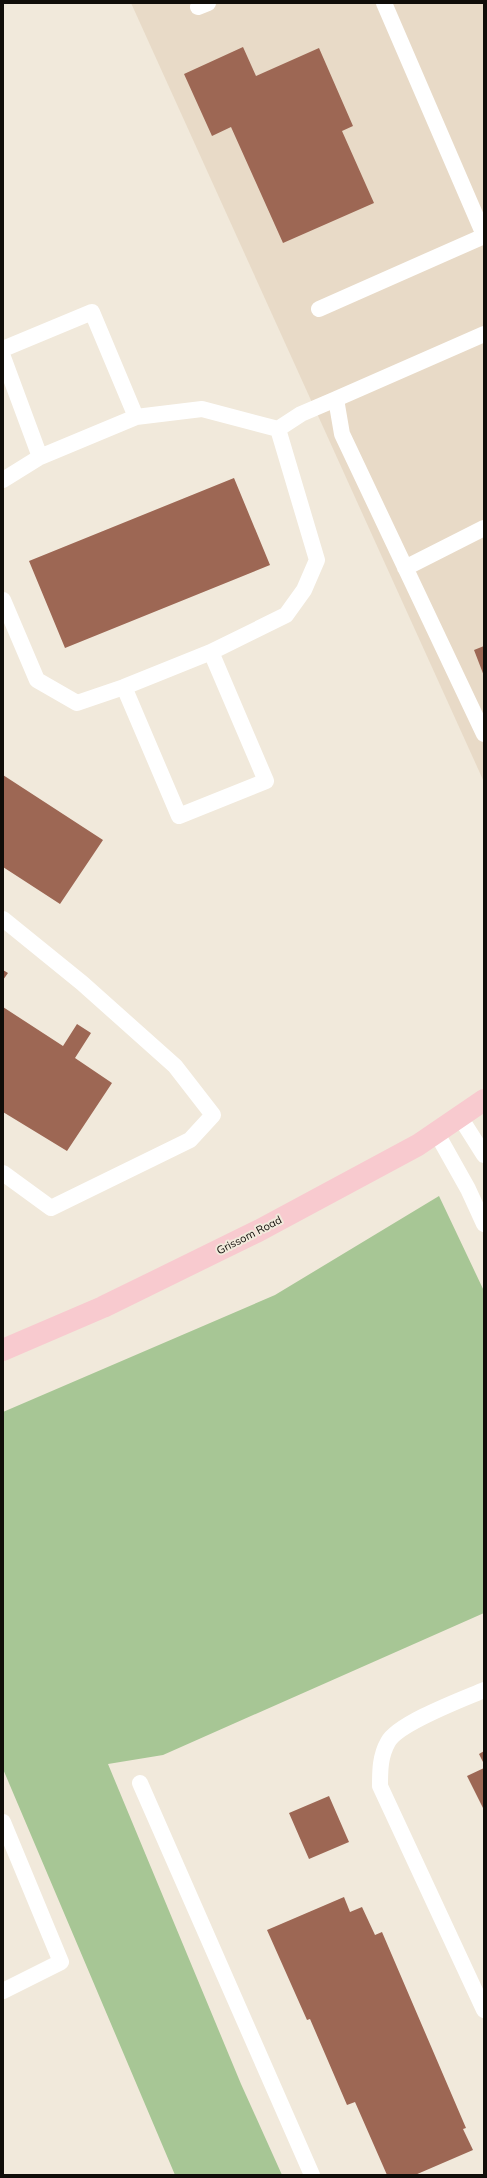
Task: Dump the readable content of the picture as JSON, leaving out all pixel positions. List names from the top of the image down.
{
  "streets": {
    "main road": ["Grissom Road"]
  }
}
